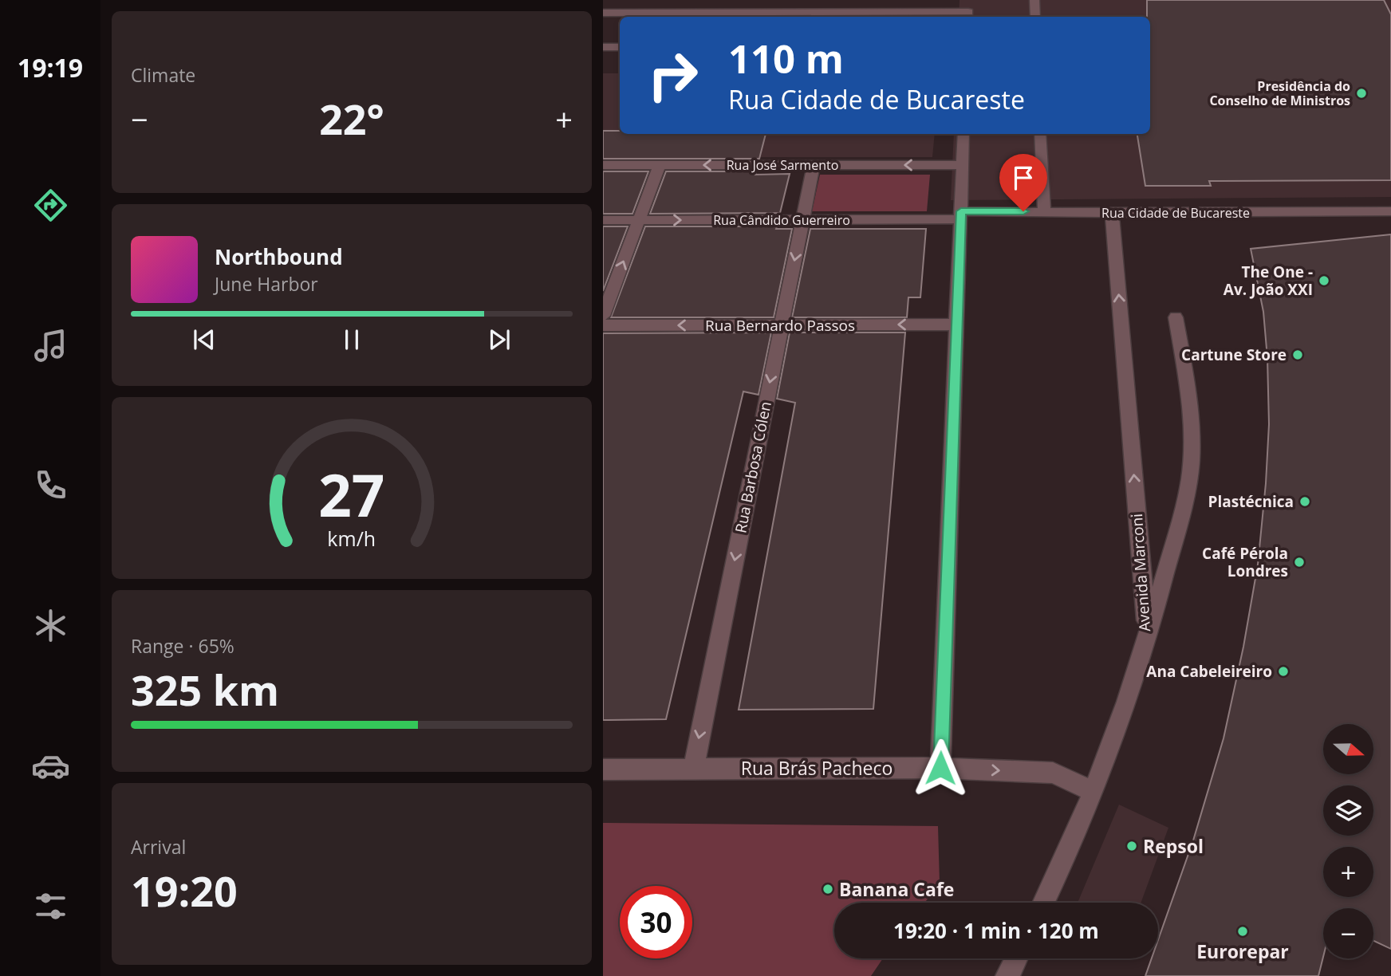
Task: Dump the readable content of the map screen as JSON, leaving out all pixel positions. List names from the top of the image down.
{
  "streets": {
    "street": [
      "Rua José Sarmento",
      "Rua Cidade de Bucareste",
      "Rua Cândido Guerreiro",
      "Rua Bernardo Passos",
      "Rua Barbosa Cólen",
      "Avenida Marconi",
      "Rua Brás Pacheco"
    ]
  },
  "crossings": [
    ["Rua José Sarmento", "Rua Barbosa Cólen"],
    ["Rua Cidade de Bucareste", "Rua Cândido Guerreiro"],
    ["Rua Cidade de Bucareste", "Avenida Marconi"],
    ["Rua Cândido Guerreiro", "Rua Barbosa Cólen"],
    ["Rua Bernardo Passos", "Rua Barbosa Cólen"],
    ["Rua Barbosa Cólen", "Rua Brás Pacheco"],
    ["Avenida Marconi", "Rua Brás Pacheco"]
  ],
  "one_way": ["Rua Cândido Guerreiro", "Rua Bernardo Passos", "Rua Barbosa Cólen"],
  "places": [
    "Presidência do Conselho de Ministros",
    "The One - Av. João XXI",
    "Cartune Store",
    "Plastécnica",
    "Café Pérola Londres",
    "Ana Cabeleireiro",
    "Repsol",
    "Banana Cafe",
    "Eurorepar"
  ],
  "north": "right",
  "page": {
    "tabs": "19:19",
    "tile": [
      "Climate",
      ["Range · 65%", "325 km"],
      ["Arrival", "19:20"]
    ],
    "turn": ["110 m", "Rua Cidade de Bucareste"],
    "heat": ["−", "22°", "+"],
    "song": ["Northbound", "June Harbor"],
    "map_buttons": ["+", "−"],
    "limit": "30",
    "trip": "19:20 · 1 min · 120 m",
    "gauge": ["27", "km/h"]
  }
}
